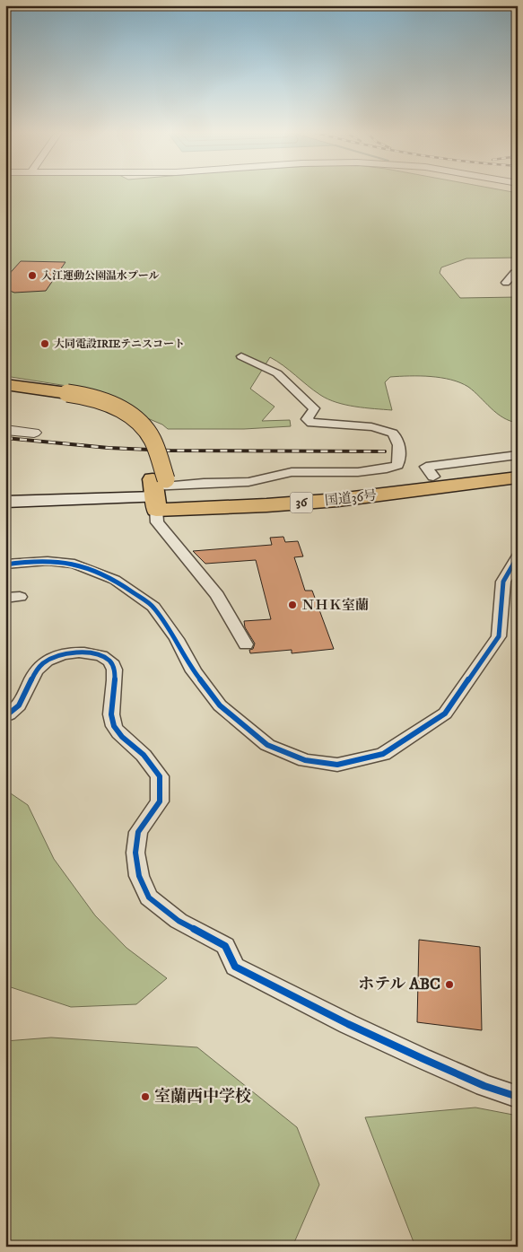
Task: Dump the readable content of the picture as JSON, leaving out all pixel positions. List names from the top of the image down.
{
  "streets": {
    "highway": ["国道36号", "36"]
  },
  "places": [
    "入江運動公園温水プール",
    "大同電設IRIEテニスコート",
    "ＮＨＫ室蘭",
    "ホテル ABC",
    "室蘭西中学校"
  ]
}
